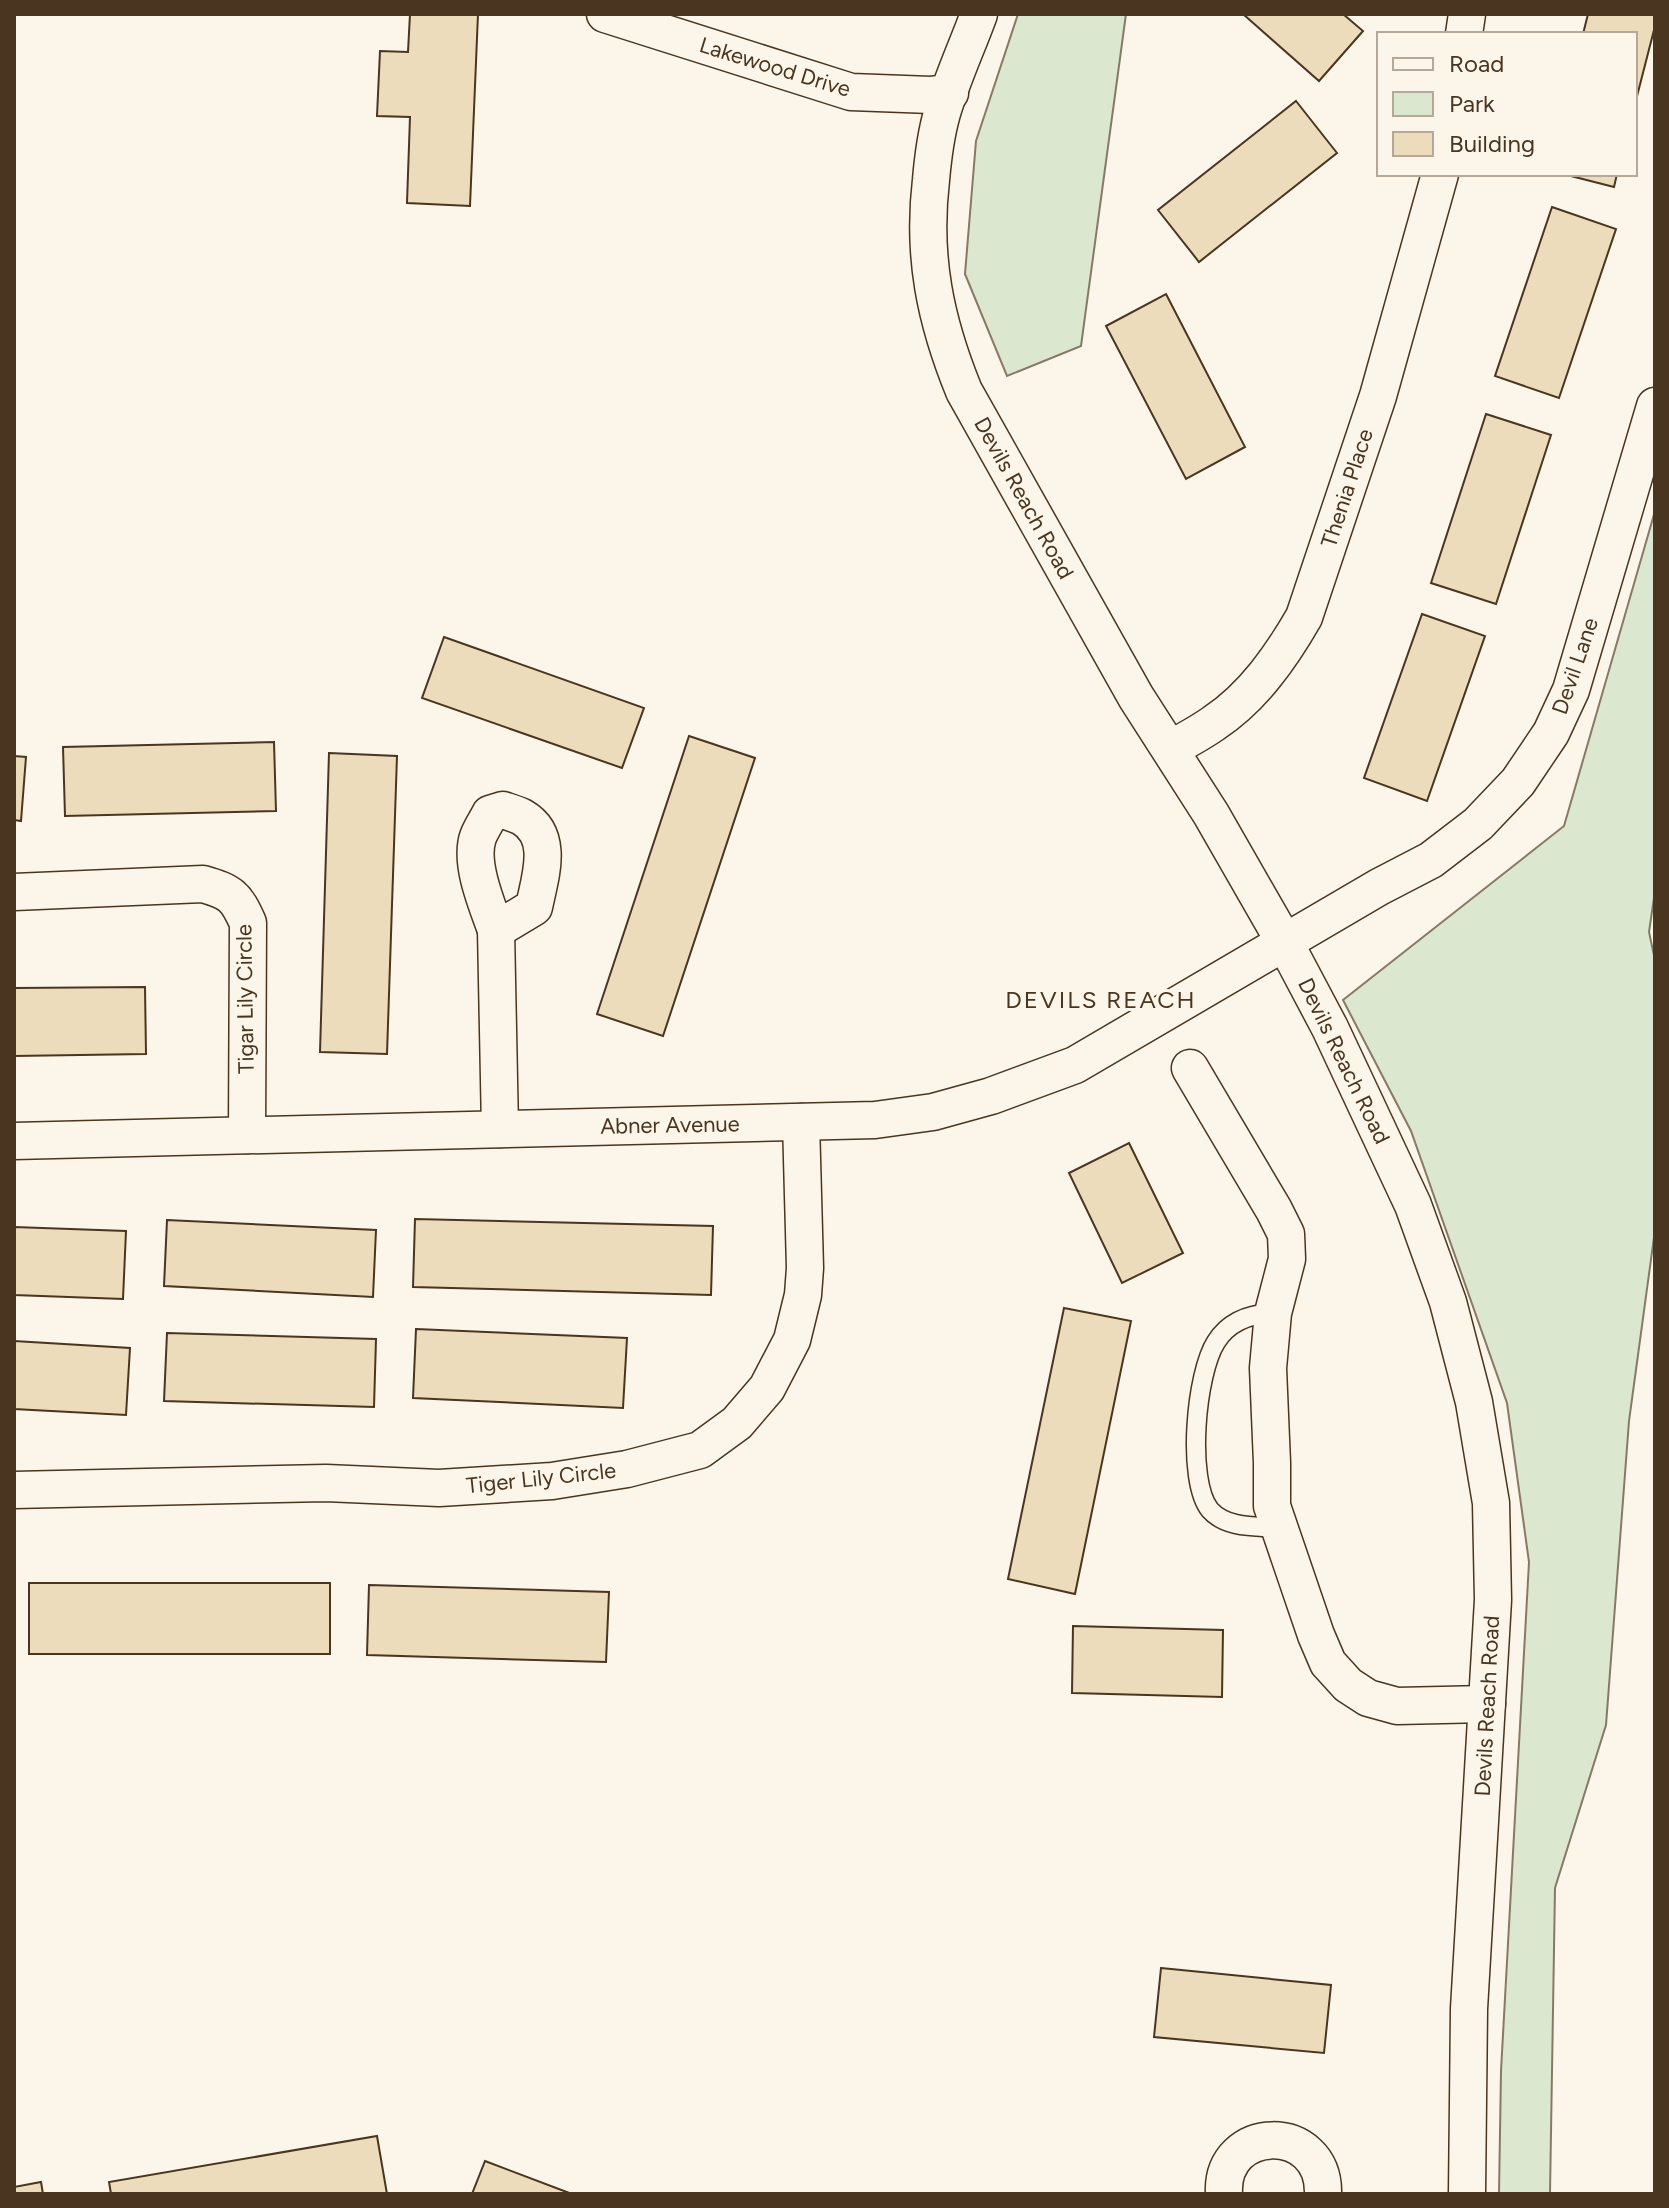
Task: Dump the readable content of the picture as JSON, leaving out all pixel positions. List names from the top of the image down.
{
  "streets": {
    "street": [
      "Lakewood Drive",
      "Thenia Place",
      "Devils Reach Road",
      "Devil Lane",
      "Tigar Lily Circle",
      "Abner Avenue",
      "Tiger Lily Circle"
    ]
  },
  "crossings": [
    ["Lakewood Drive", "Devils Reach Road"],
    ["Thenia Place", "Devils Reach Road"],
    ["Devils Reach Road", "Devil Lane"],
    ["Devils Reach Road", "Abner Avenue"],
    ["Devil Lane", "Abner Avenue"],
    ["Tigar Lily Circle", "Abner Avenue"],
    ["Abner Avenue", "Tiger Lily Circle"]
  ],
  "districts": ["DEVILS REACH"],
  "legend": ["Road", "Park", "Building"]
}
